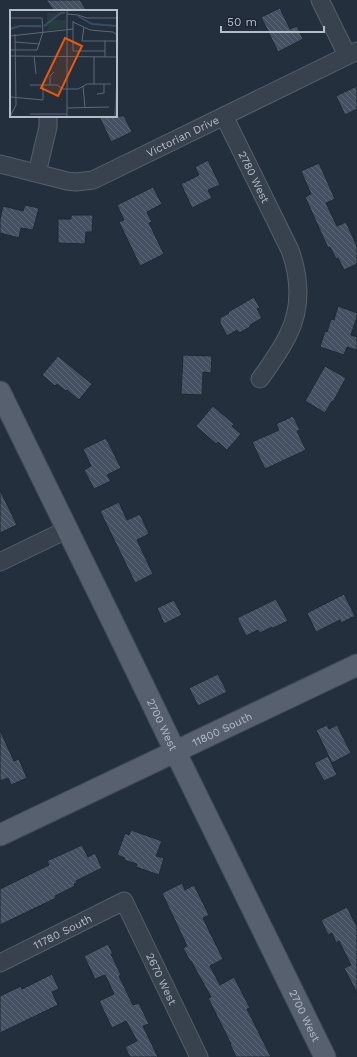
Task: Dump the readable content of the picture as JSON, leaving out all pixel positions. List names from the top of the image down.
{
  "streets": {
    "main road": ["2700 West", "11800 South"],
    "street": [
      "Victorian Drive",
      "2780 West",
      "11780 South",
      "2670 West"
    ]
  },
  "crossings": [
    ["Victorian Drive", "2780 West"],
    ["2700 West", "11800 South"],
    ["11780 South", "2670 West"]
  ],
  "scale_bar": "50 m"
}
